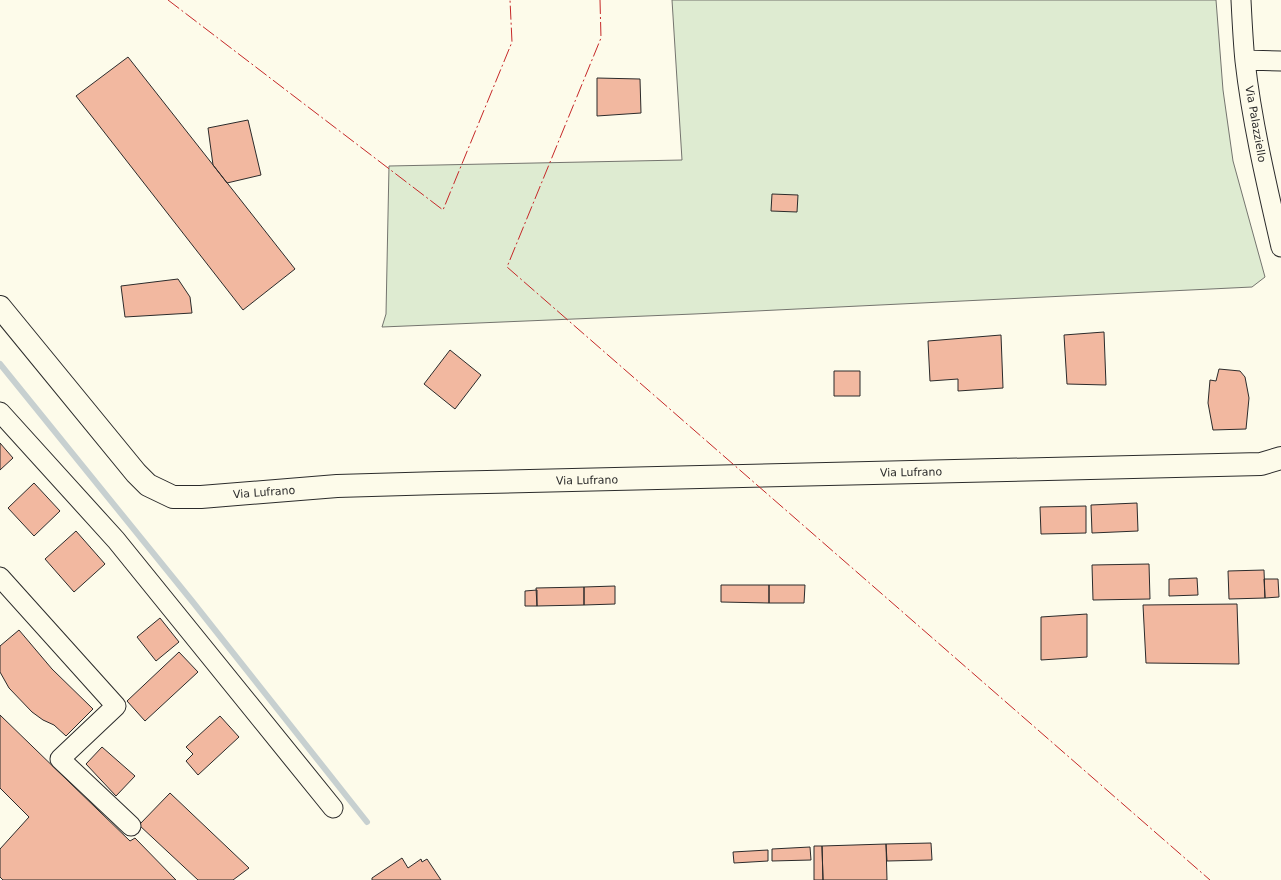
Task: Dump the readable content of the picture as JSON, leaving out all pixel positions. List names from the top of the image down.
{
  "streets": {
    "street": ["Via Palazziello", "Via Lufrano"]
  }
}
